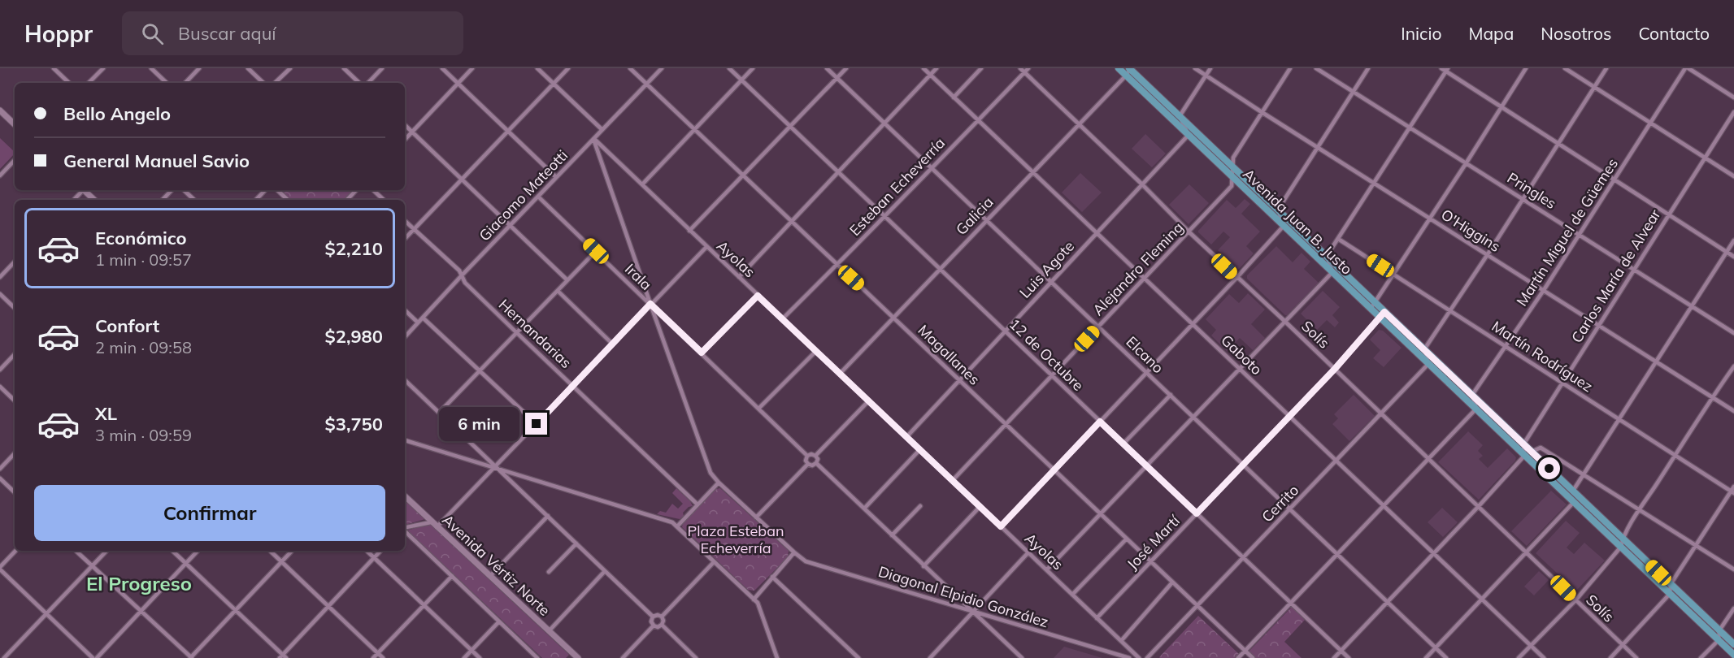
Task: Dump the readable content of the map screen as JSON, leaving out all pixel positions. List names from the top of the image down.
{
  "streets": {
    "main road": ["Avenida Juan B. Justo"],
    "street": [
      "Esteban Echeverría",
      "Pringles",
      "Giacomo Mateotti",
      "Galicia",
      "O'Higgins",
      "Martín Miguel de Güemes",
      "Ayolas",
      "Alejandro Fleming",
      "Luis Agote",
      "Carlos María de Alvear",
      "Irala",
      "Hernandarias",
      "Solís",
      "Magallanes",
      "12 de Octubre",
      "Elcano",
      "Gaboto",
      "Martín Rodríguez",
      "Cerrito",
      "José Martí",
      "Avenida Vértiz Norte",
      "Diagonal Elpidio González"
    ]
  },
  "crossings": [
    ["Esteban Echeverría", "Ayolas"],
    ["Esteban Echeverría", "Solís"],
    ["Esteban Echeverría", "Magallanes"],
    ["Esteban Echeverría", "12 de Octubre"],
    ["Esteban Echeverría", "Elcano"],
    ["Esteban Echeverría", "Gaboto"],
    ["Pringles", "Martín Miguel de Güemes"],
    ["Pringles", "Carlos María de Alvear"],
    ["Giacomo Mateotti", "Ayolas"],
    ["Giacomo Mateotti", "Irala"],
    ["Giacomo Mateotti", "Hernandarias"],
    ["Giacomo Mateotti", "Magallanes"],
    ["Galicia", "Avenida Juan B. Justo"],
    ["Galicia", "Ayolas"],
    ["Galicia", "Solís"],
    ["Galicia", "Magallanes"],
    ["Galicia", "12 de Octubre"],
    ["Galicia", "Elcano"],
    ["Galicia", "Gaboto"],
    ["Avenida Juan B. Justo", "Martín Miguel de Güemes"],
    ["Avenida Juan B. Justo", "Alejandro Fleming"],
    ["Avenida Juan B. Justo", "Luis Agote"],
    ["Avenida Juan B. Justo", "Carlos María de Alvear"],
    ["Avenida Juan B. Justo", "Cerrito"],
    ["Avenida Juan B. Justo", "José Martí"],
    ["O'Higgins", "Martín Miguel de Güemes"],
    ["O'Higgins", "Carlos María de Alvear"],
    ["Martín Miguel de Güemes", "Martín Rodríguez"],
    ["Ayolas", "Alejandro Fleming"],
    ["Ayolas", "Luis Agote"],
    ["Ayolas", "José Martí"],
    ["Alejandro Fleming", "Solís"],
    ["Alejandro Fleming", "Magallanes"],
    ["Alejandro Fleming", "12 de Octubre"],
    ["Alejandro Fleming", "Elcano"],
    ["Alejandro Fleming", "Gaboto"],
    ["Luis Agote", "Solís"],
    ["Luis Agote", "Magallanes"],
    ["Luis Agote", "12 de Octubre"],
    ["Luis Agote", "Elcano"],
    ["Luis Agote", "Gaboto"],
    ["Carlos María de Alvear", "Martín Rodríguez"],
    ["Solís", "Cerrito"],
    ["Solís", "José Martí"],
    ["Magallanes", "Cerrito"],
    ["Magallanes", "José Martí"],
    ["12 de Octubre", "Cerrito"],
    ["12 de Octubre", "José Martí"],
    ["Elcano", "Cerrito"],
    ["Elcano", "José Martí"],
    ["Gaboto", "Cerrito"],
    ["Gaboto", "José Martí"]
  ],
  "districts": ["El Progreso"],
  "parks": ["Plaza Esteban Echeverría"],
  "page": {
    "header": "Hoppr",
    "search": "Buscar aquí",
    "nav": [
      "Inicio",
      "Mapa",
      "Nosotros",
      "Contacto"
    ],
    "banner": ["Bello Angelo", "General Manuel Savio"],
    "list": [
      {
        "name": "Económico",
        "note": "1 min · 09:57",
        "value": "$2,210"
      },
      {
        "name": "Confort",
        "note": "2 min · 09:58",
        "value": "$2,980"
      },
      {
        "name": "XL",
        "note": "3 min · 09:59",
        "value": "$3,750"
      }
    ],
    "bubble": "6 min",
    "buttons": "Confirmar"
  }
}
